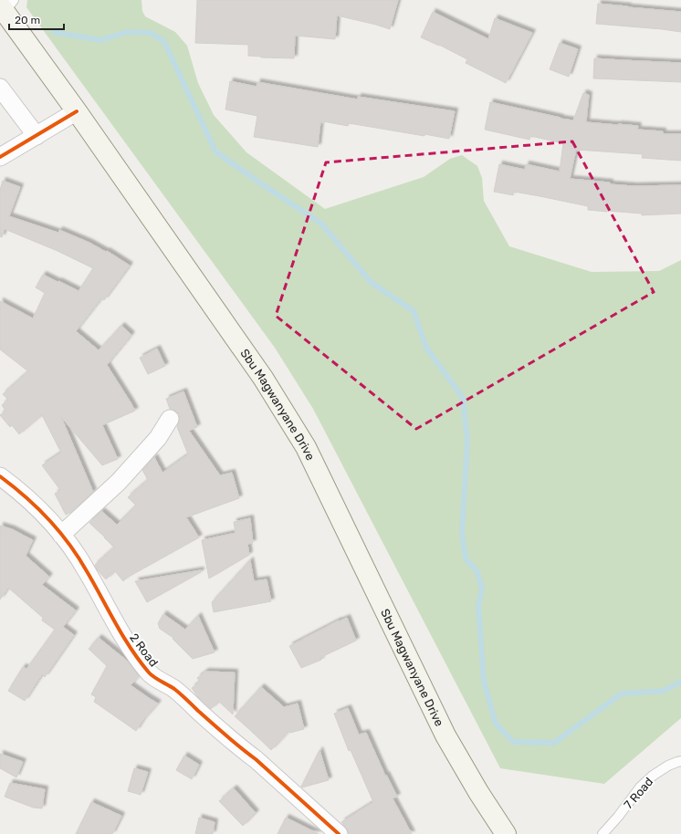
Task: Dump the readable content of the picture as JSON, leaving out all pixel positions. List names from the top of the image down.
{
  "streets": {
    "main road": ["Sbu Magwanyane Drive"],
    "street": ["2 Road"],
    "lane": ["7 Road"]
  },
  "scale_bar": "20 m"
}
